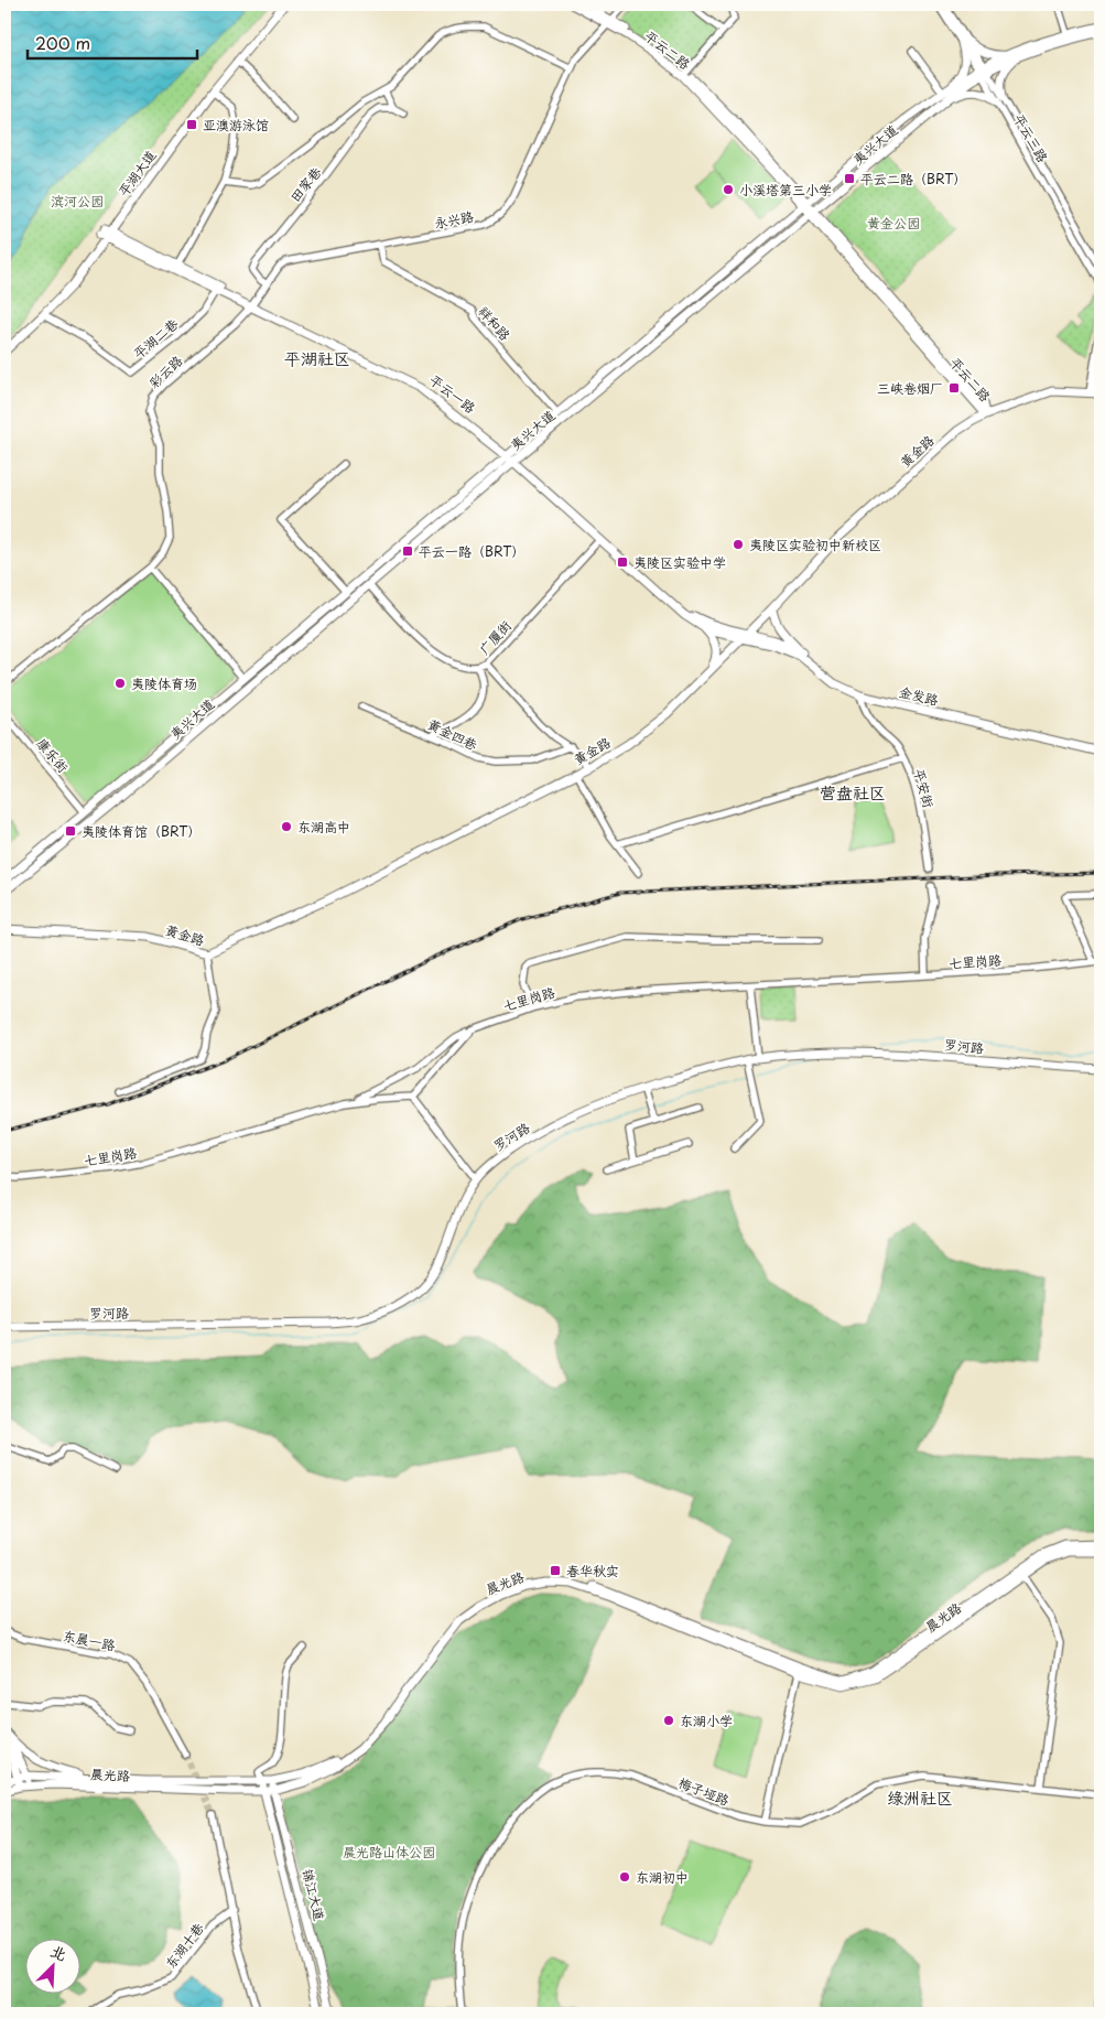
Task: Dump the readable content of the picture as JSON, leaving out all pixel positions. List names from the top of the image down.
{
  "streets": {
    "main road": [
      "平云二路",
      "夷兴大道",
      "平湖大道",
      "平云一路",
      "黄金路",
      "金发路",
      "罗河路",
      "晨光路",
      "锦江大道"
    ],
    "street": [
      "平云三路",
      "田家巷",
      "永兴路",
      "祥和路",
      "平湖二巷",
      "彩云路",
      "广厦街",
      "黄金四巷",
      "康乐街",
      "平安街",
      "七里岗路",
      "东晨一路",
      "梅子垭路",
      "东湖十巷"
    ]
  },
  "crossings": [
    ["平云二路", "夷兴大道"],
    ["平云二路", "永兴路"],
    ["平云二路", "黄金路"],
    ["平云三路", "夷兴大道"],
    ["夷兴大道", "祥和路"],
    ["夷兴大道", "平云一路"],
    ["夷兴大道", "广厦街"],
    ["夷兴大道", "康乐街"],
    ["平湖大道", "平湖二巷"],
    ["平湖大道", "平云一路"],
    ["田家巷", "永兴路"],
    ["永兴路", "祥和路"],
    ["永兴路", "彩云路"],
    ["永兴路", "平云一路"],
    ["平湖二巷", "平云一路"],
    ["彩云路", "平云一路"],
    ["平云一路", "黄金路"],
    ["平云一路", "广厦街"],
    ["平云一路", "金发路"],
    ["黄金路", "金发路"],
    ["金发路", "平安街"],
    ["晨光路", "锦江大道"]
  ],
  "districts": ["平湖社区", "营盘社区", "绿洲社区"],
  "parks": ["滨河公园", "黄金公园", "晨光路山体公园"],
  "places": {
    "transit": [
      "亚澳游泳馆",
      "平云二路（BRT）",
      "三峡卷烟厂",
      "平云一路（BRT）",
      "夷陵区实验中学",
      "夷陵体育馆（BRT）",
      "春华秋实"
    ],
    "other": [
      "小溪塔第三小学",
      "夷陵区实验初中新校区",
      "夷陵体育场",
      "东湖高中",
      "东湖小学",
      "东湖初中"
    ]
  },
  "scale_bar": "200 m",
  "north": "top right"
}
